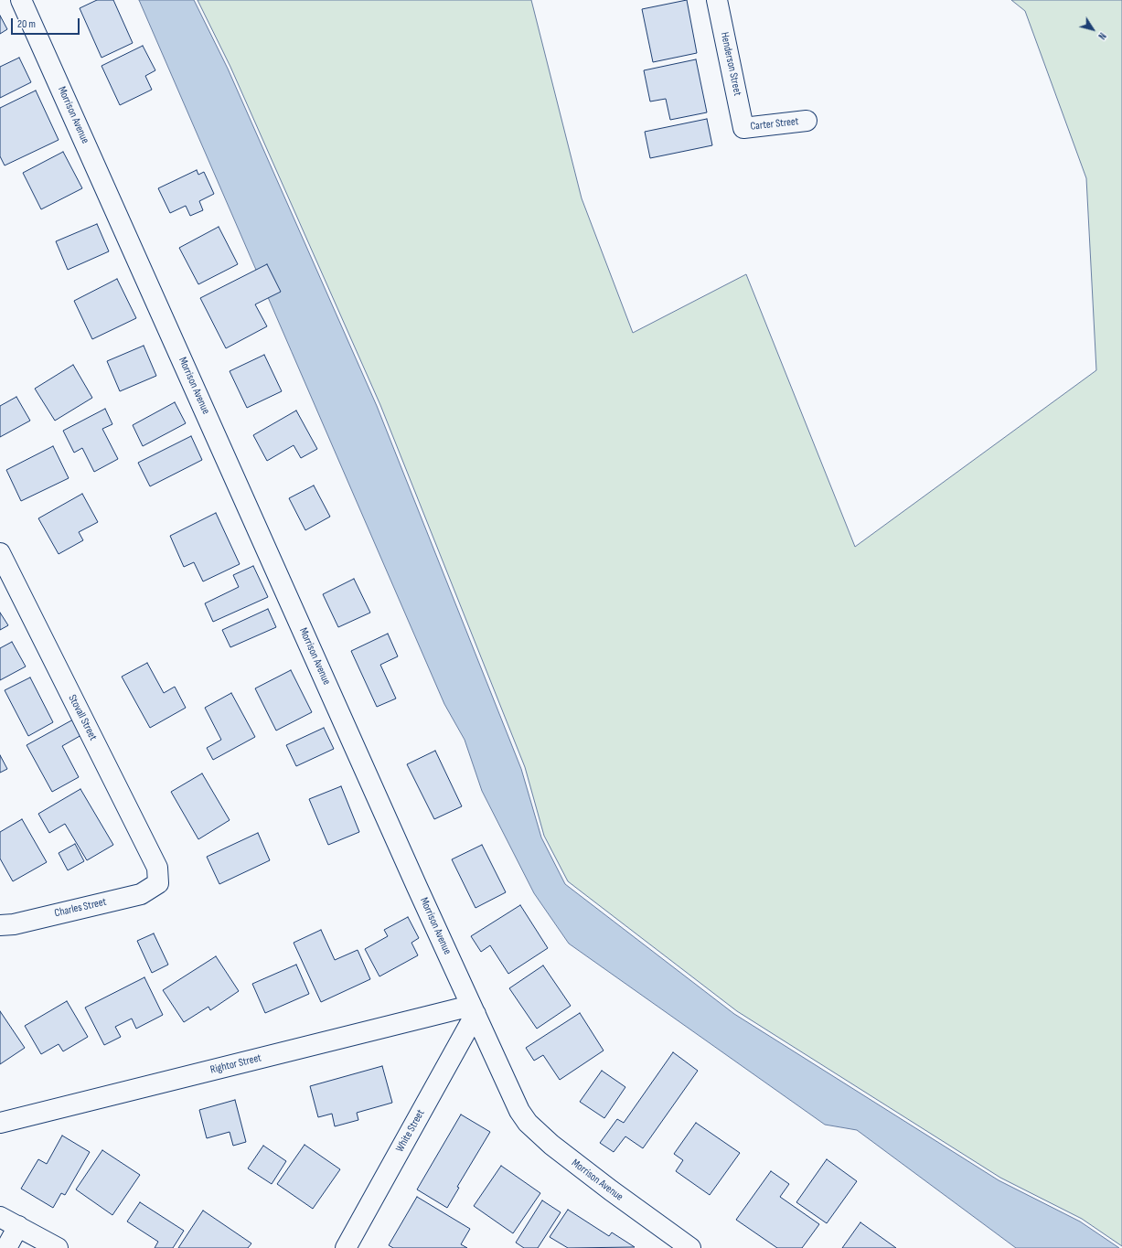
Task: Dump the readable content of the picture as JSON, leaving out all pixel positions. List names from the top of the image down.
{
  "streets": {
    "street": [
      "Henderson Street",
      "Morrison Avenue",
      "Carter Street",
      "Stovall Street",
      "Charles Street",
      "Rightor Street",
      "White Street"
    ]
  },
  "crossings": [
    ["Henderson Street", "Carter Street"],
    ["Morrison Avenue", "Rightor Street"],
    ["Morrison Avenue", "White Street"],
    ["Stovall Street", "Charles Street"],
    ["Rightor Street", "White Street"]
  ],
  "scale_bar": "20 m",
  "north": "bottom right"
}
